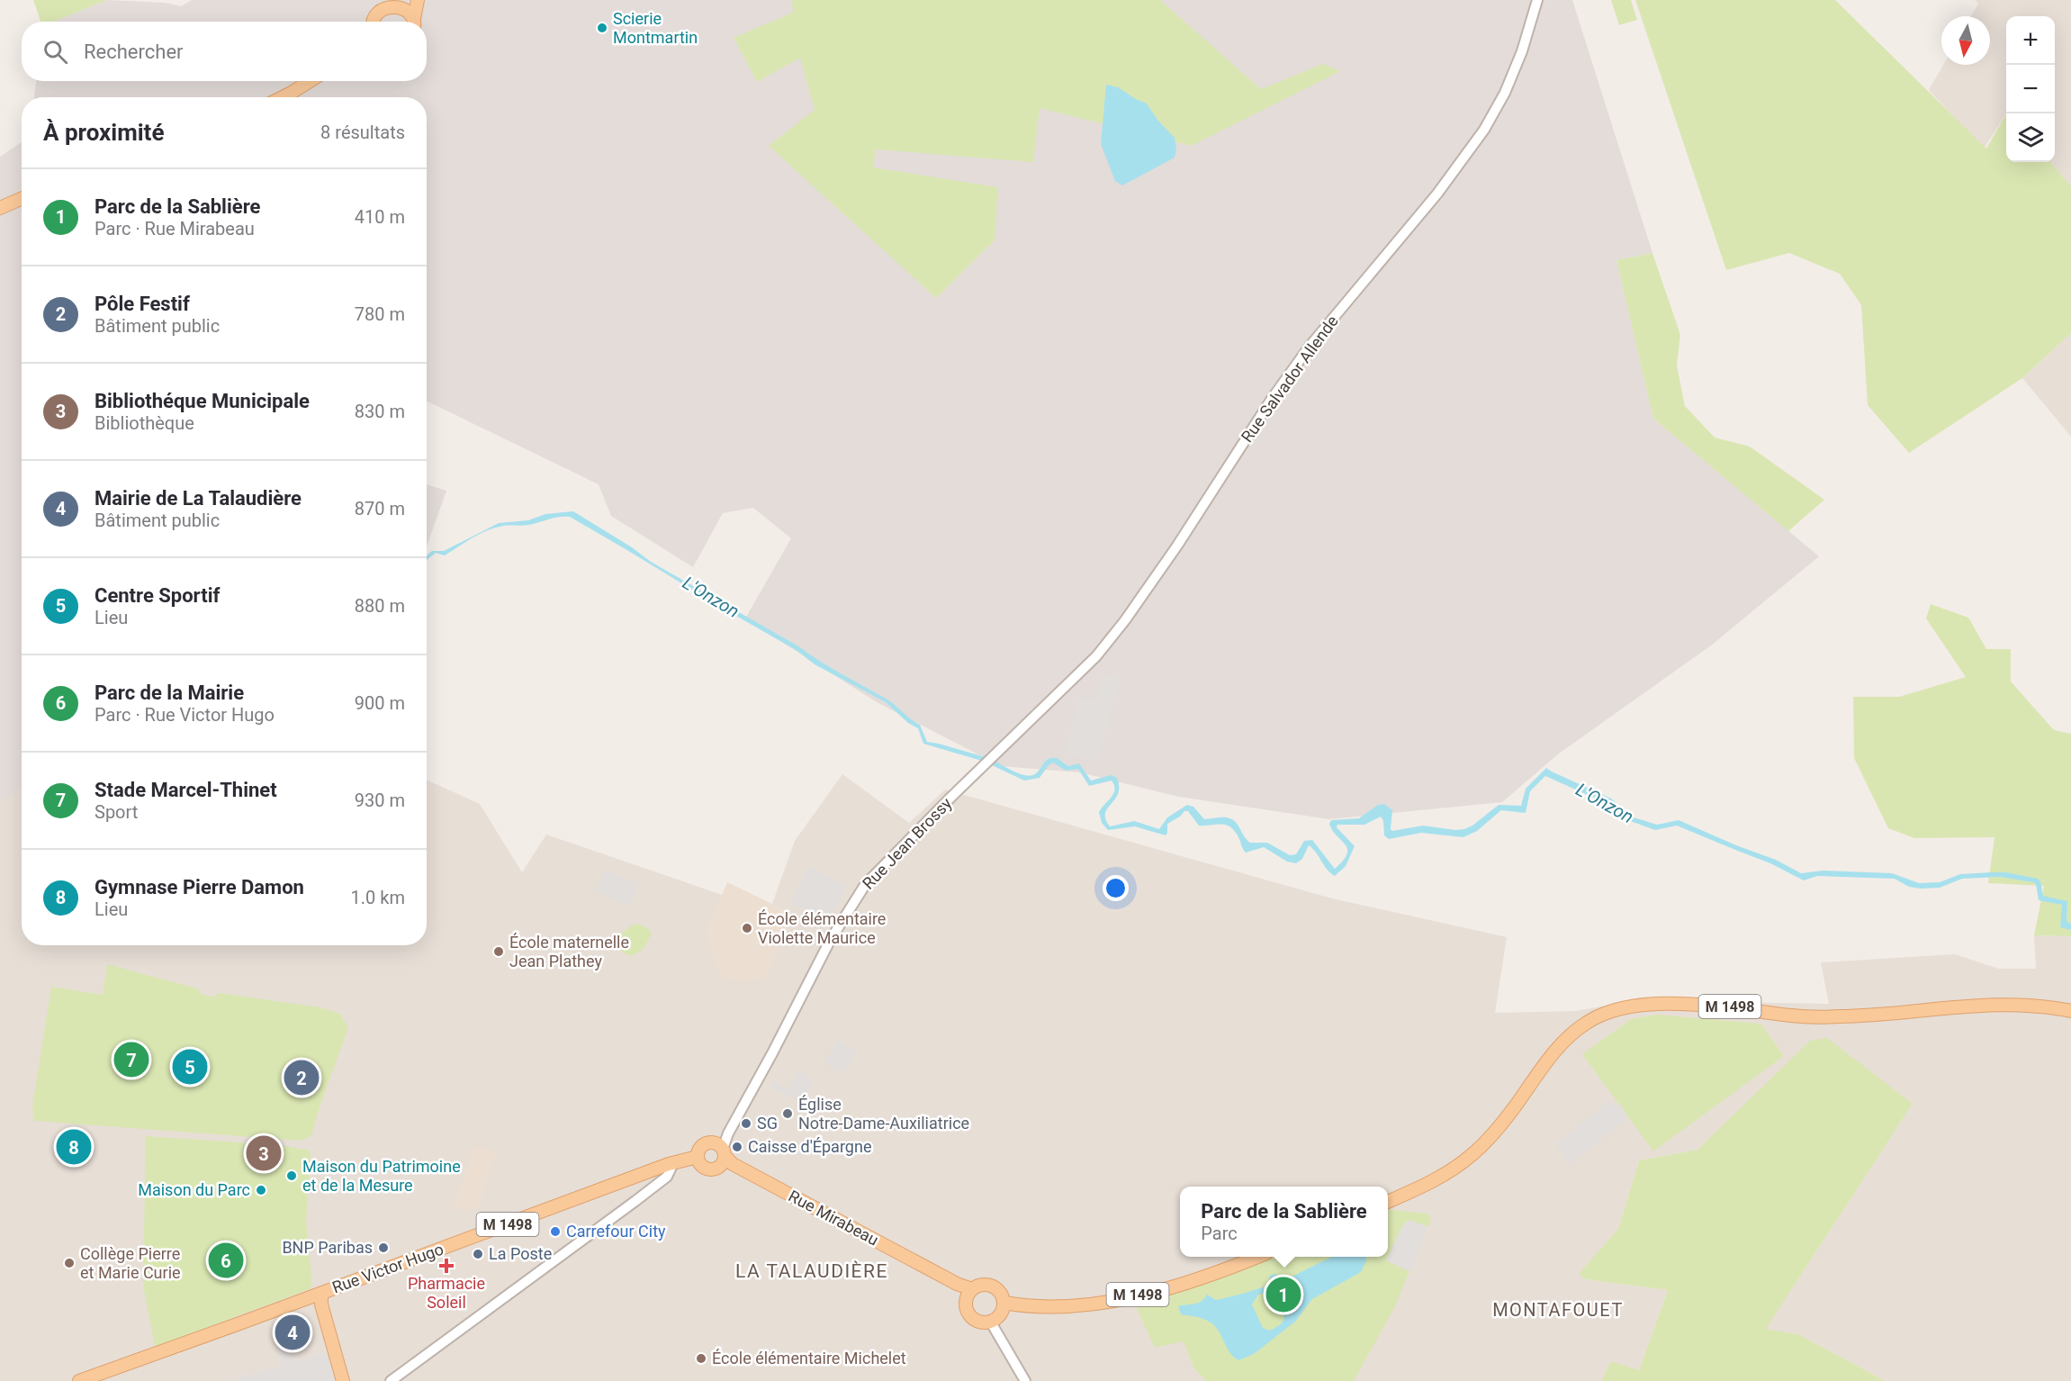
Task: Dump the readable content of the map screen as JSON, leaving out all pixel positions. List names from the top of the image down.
{
  "streets": {
    "main road": ["M 1498", "Rue Mirabeau", "Rue Victor Hugo"],
    "street": ["Rue Salvador Allende", "Rue Jean Brossy"]
  },
  "crossings": [
    ["Rue Salvador Allende", "Rue Jean Brossy"],
    ["Rue Jean Brossy", "M 1498"],
    ["Rue Jean Brossy", "Rue Mirabeau"],
    ["Rue Jean Brossy", "Rue Victor Hugo"],
    ["M 1498", "Rue Mirabeau"],
    ["M 1498", "Rue Victor Hugo"],
    ["Rue Mirabeau", "Rue Victor Hugo"]
  ],
  "districts": ["LA TALAUDIÈRE", "MONTAFOUET"],
  "water": ["L'Onzon"],
  "places": {
    "other": [
      "Scierie Montmartin",
      "École élémentaire Violette Maurice",
      "École maternelle Jean Plathey",
      "Église Notre-Dame-Auxiliatrice",
      "SG",
      "Caisse d'Épargne",
      "Maison du Patrimoine et de la Mesure",
      "Maison du Parc",
      "Carrefour City",
      "BNP Paribas",
      "La Poste",
      "Collège Pierre et Marie Curie",
      "École élémentaire Michelet"
    ],
    "health": ["Pharmacie Soleil"]
  },
  "north": "bottom",
  "page": {
    "map_buttons": ["+", "−"],
    "search": "Rechercher",
    "heading": ["À proximité", "8 résultats"],
    "list": [
      {
        "mark": "1",
        "name": "Parc de la Sablière",
        "note": "Parc · Rue Mirabeau",
        "value": "410 m"
      },
      {
        "mark": "2",
        "name": "Pôle Festif",
        "note": "Bâtiment public",
        "value": "780 m"
      },
      {
        "mark": "3",
        "name": "Bibliothéque Municipale",
        "note": "Bibliothèque",
        "value": "830 m"
      },
      {
        "mark": "4",
        "name": "Mairie de La Talaudière",
        "note": "Bâtiment public",
        "value": "870 m"
      },
      {
        "mark": "5",
        "name": "Centre Sportif",
        "note": "Lieu",
        "value": "880 m"
      },
      {
        "mark": "6",
        "name": "Parc de la Mairie",
        "note": "Parc · Rue Victor Hugo",
        "value": "900 m"
      },
      {
        "mark": "7",
        "name": "Stade Marcel-Thinet",
        "note": "Sport",
        "value": "930 m"
      },
      {
        "mark": "8",
        "name": "Gymnase Pierre Damon",
        "note": "Lieu",
        "value": "1.0 km"
      }
    ],
    "pins": [
      "7",
      "5",
      "2",
      "8",
      "3",
      "6",
      "1",
      "4"
    ],
    "popup": ["Parc de la Sablière", "Parc"]
  }
}
